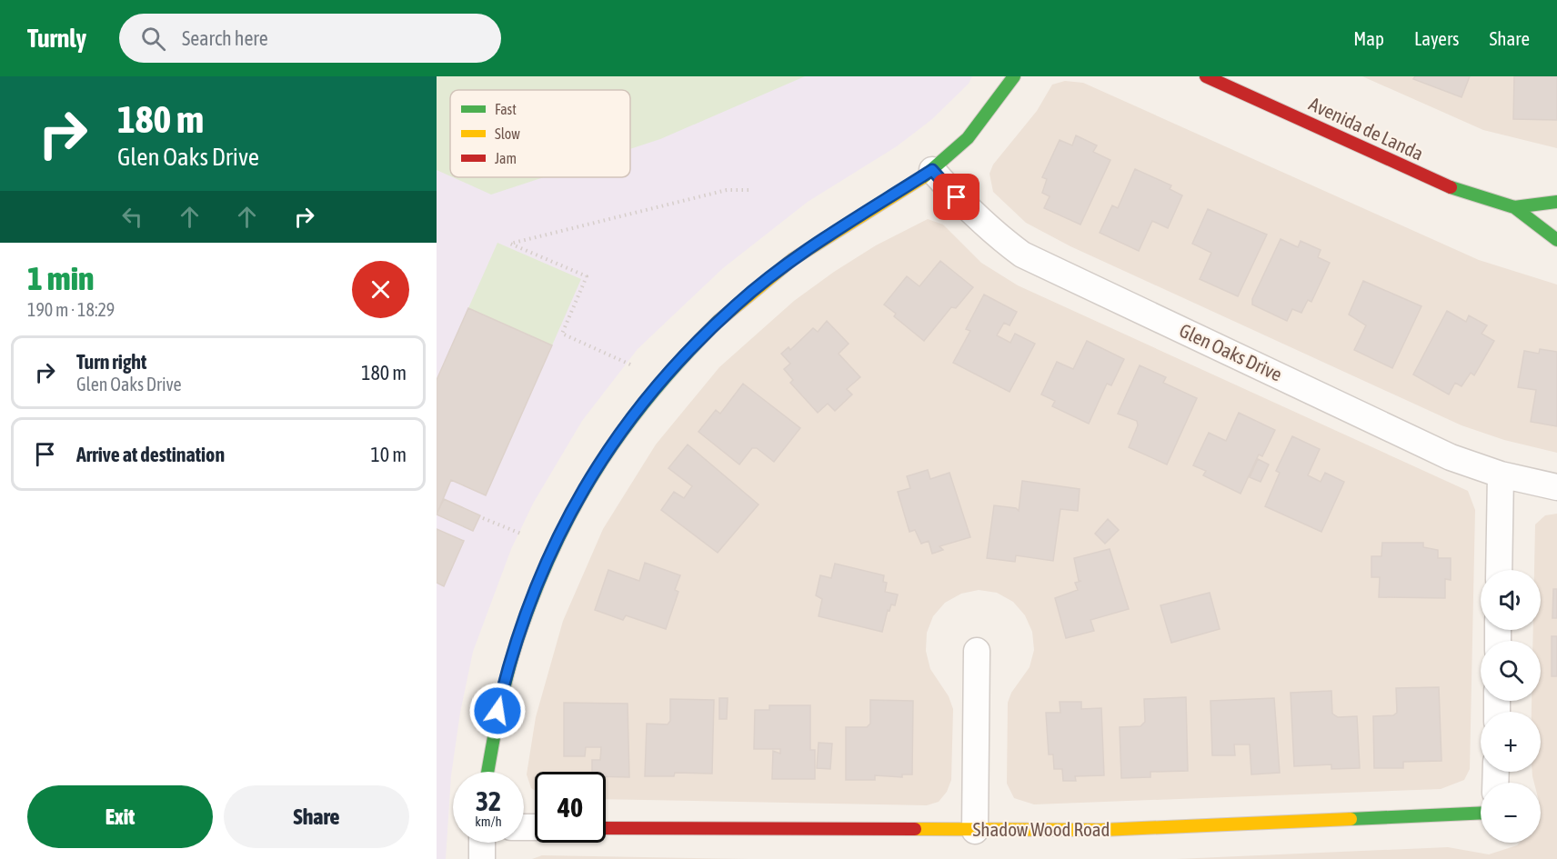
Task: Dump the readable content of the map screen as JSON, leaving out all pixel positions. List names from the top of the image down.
{
  "streets": {
    "street": ["Avenida de Landa", "Glen Oaks Drive", "Shadow Wood Road"]
  },
  "legend": ["Fast", "Slow", "Jam"],
  "page": {
    "header": "Turnly",
    "search": "Search here",
    "nav": ["Map", "Layers", "Share"],
    "turn": ["180 m", "Glen Oaks Drive"],
    "heading": ["1 min", "190 m · 18:29"],
    "list": [
      {
        "name": "Turn right",
        "note": "Glen Oaks Drive",
        "value": "180 m"
      },
      {
        "name": "Arrive at destination",
        "value": "10 m"
      }
    ],
    "map_buttons": ["+", "−"],
    "speed": "32 km/h",
    "limit": "40",
    "buttons": ["Exit", "Share"]
  }
}
